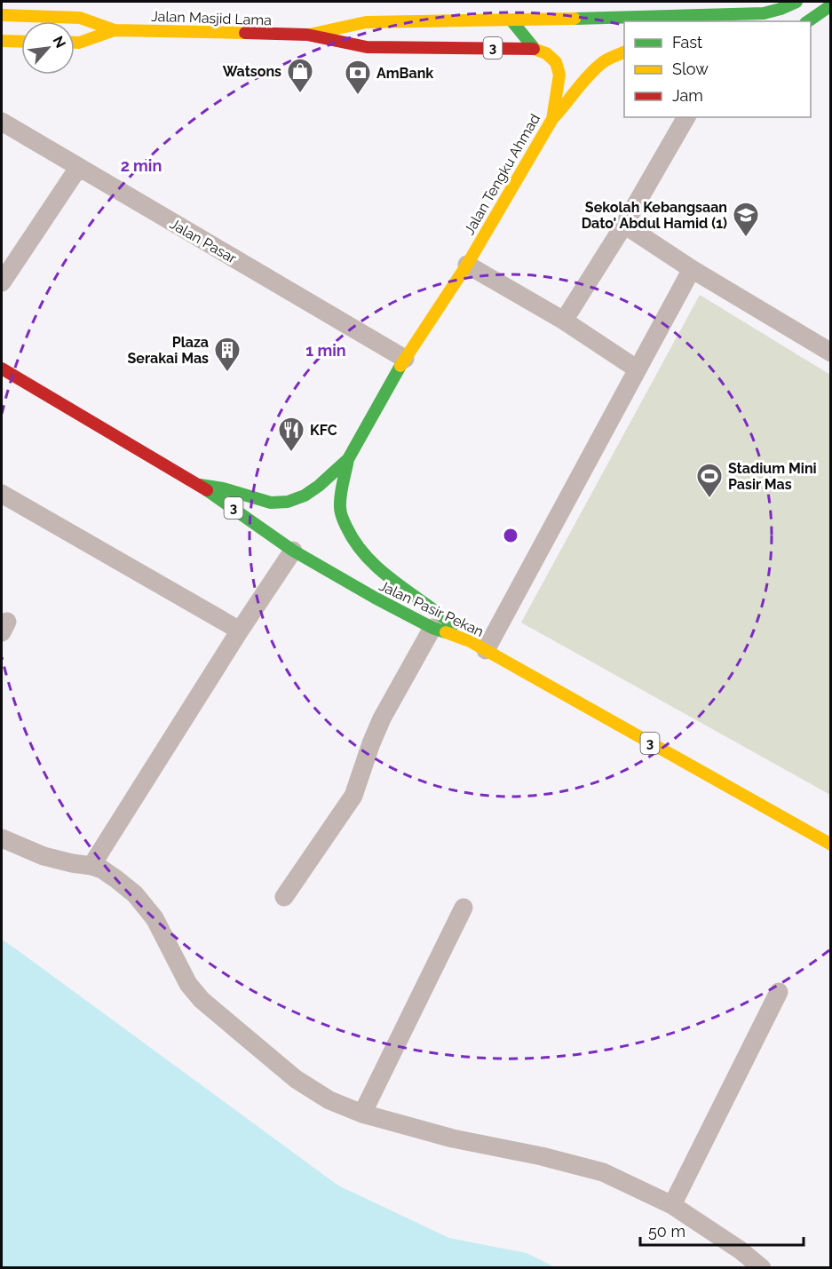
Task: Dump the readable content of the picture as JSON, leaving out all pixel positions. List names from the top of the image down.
{
  "streets": {
    "main road": [
      "Jalan Masjid Lama",
      "3",
      "Jalan Tengku Ahmad",
      "Jalan Pasir Pekan"
    ],
    "street": ["Jalan Pasar"]
  },
  "crossings": [
    ["Jalan Masjid Lama", "3"],
    ["3", "Jalan Tengku Ahmad"],
    ["3", "Jalan Pasir Pekan"],
    ["Jalan Tengku Ahmad", "Jalan Pasar"]
  ],
  "places": {
    "shop": ["Watsons"],
    "bank": ["AmBank"],
    "school or university": ["Sekolah Kebangsaan Dato' Abdul Hamid (1)"],
    "building": ["Plaza Serakai Mas"],
    "restaurant": ["KFC"],
    "sports": ["Stadium Mini Pasir Mas"]
  },
  "legend": ["Fast", "Slow", "Jam"],
  "scale_bar": "50 m",
  "north": "top right",
  "rings": ["2 min", "1 min"]
}
